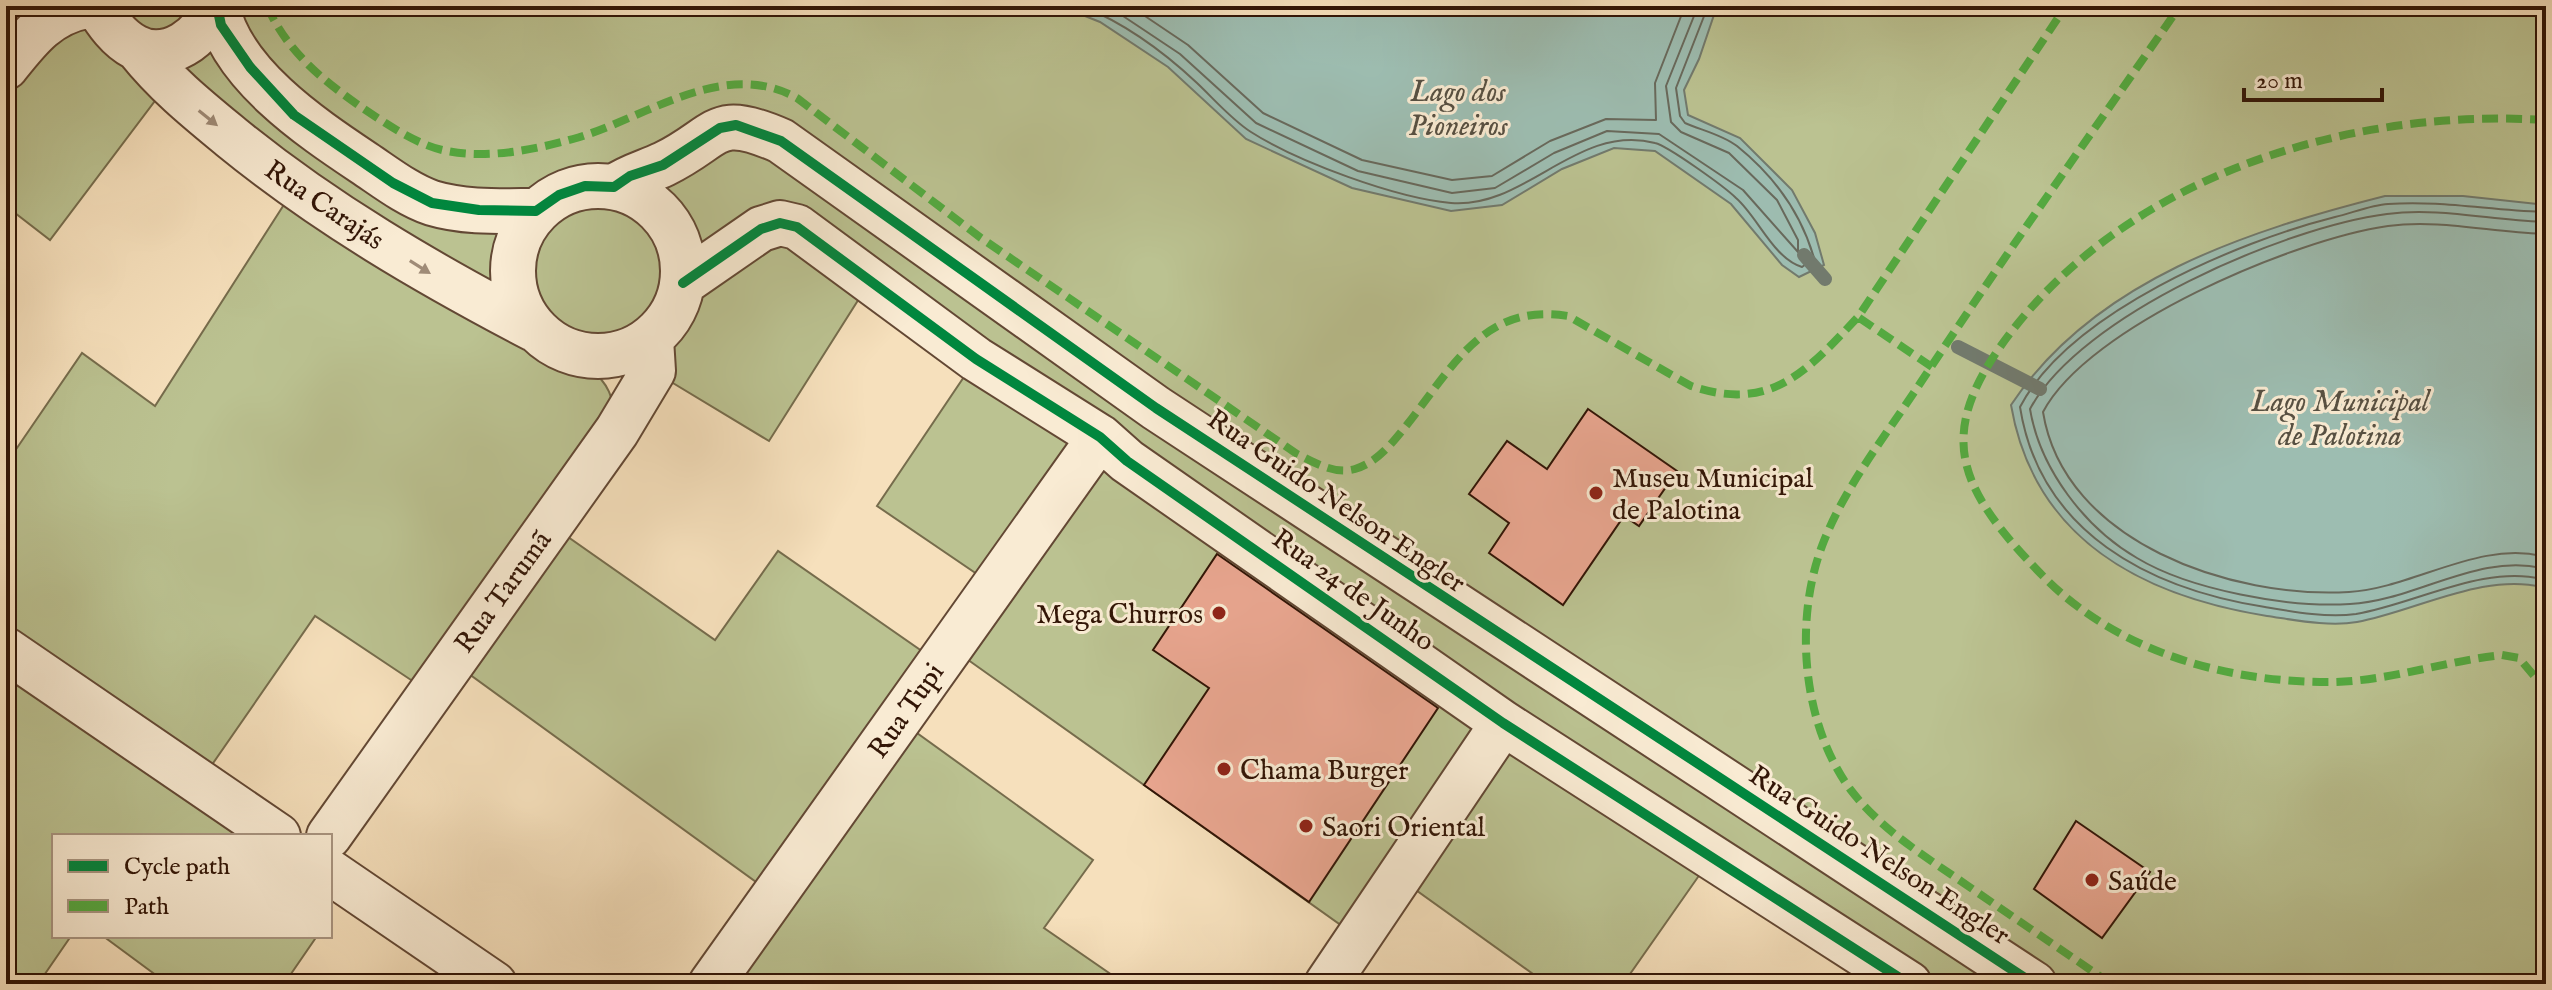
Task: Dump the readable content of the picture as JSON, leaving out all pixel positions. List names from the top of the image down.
{
  "streets": {
    "street": [
      "Rua Carajás",
      "Rua Guido Nelson Engler",
      "Rua 24 de Junho",
      "Rua Tarumã",
      "Rua Tupi"
    ]
  },
  "crossings": [
    ["Rua Carajás", "Rua Guido Nelson Engler"],
    ["Rua Carajás", "Rua 24 de Junho"],
    ["Rua Carajás", "Rua Tarumã"],
    ["Rua Guido Nelson Engler", "Rua 24 de Junho"],
    ["Rua Guido Nelson Engler", "Rua Tarumã"],
    ["Rua 24 de Junho", "Rua Tarumã"],
    ["Rua 24 de Junho", "Rua Tupi"]
  ],
  "water": ["Lago dos Pioneiros", "Lago Municipal de Palotina"],
  "places": [
    "Museu Municipal de Palotina",
    "Mega Churros",
    "Chama Burger",
    "Saori Oriental",
    "Saúde"
  ],
  "legend": ["Cycle path", "Path"],
  "scale_bar": "20 m"
}
